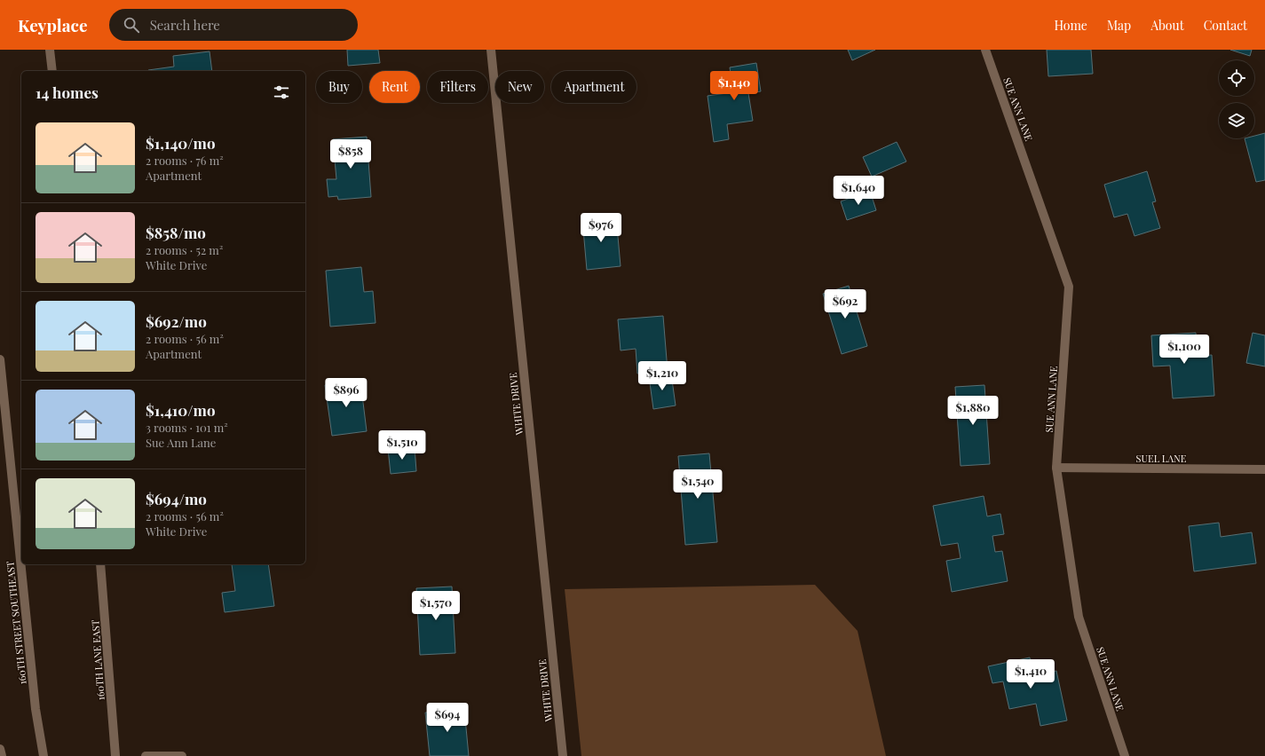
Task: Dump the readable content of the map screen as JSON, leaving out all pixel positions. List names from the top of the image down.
{
  "streets": {
    "street": [
      "SUE ANN LANE",
      "WHITE DRIVE",
      "SUEL LANE",
      "160TH STREET SOUTHEAST",
      "160TH LANE EAST"
    ]
  },
  "crossings": [
    ["SUE ANN LANE", "SUEL LANE"]
  ],
  "page": {
    "header": "Keyplace",
    "search": "Search here",
    "nav": [
      "Home",
      "Map",
      "About",
      "Contact"
    ],
    "price": [
      "$1,140",
      "$858",
      "$1,640",
      "$976",
      "$692",
      "$1,100",
      "$1,210",
      "$896",
      "$1,880",
      "$1,510",
      "$1,540",
      "$1,570",
      "$1,410",
      "$694"
    ],
    "chip": [
      "Buy",
      "Rent",
      "Filters",
      "New",
      "Apartment"
    ],
    "heading": "14 homes",
    "list": [
      {
        "name": "$1,140/mo",
        "note": "2 rooms · 76 m² · Apartment"
      },
      {
        "name": "$858/mo",
        "note": "2 rooms · 52 m² · White Drive"
      },
      {
        "name": "$692/mo",
        "note": "2 rooms · 56 m² · Apartment"
      },
      {
        "name": "$1,410/mo",
        "note": "3 rooms · 101 m² · Sue Ann Lane"
      },
      {
        "name": "$694/mo",
        "note": "2 rooms · 56 m² · White Drive"
      }
    ]
  }
}
